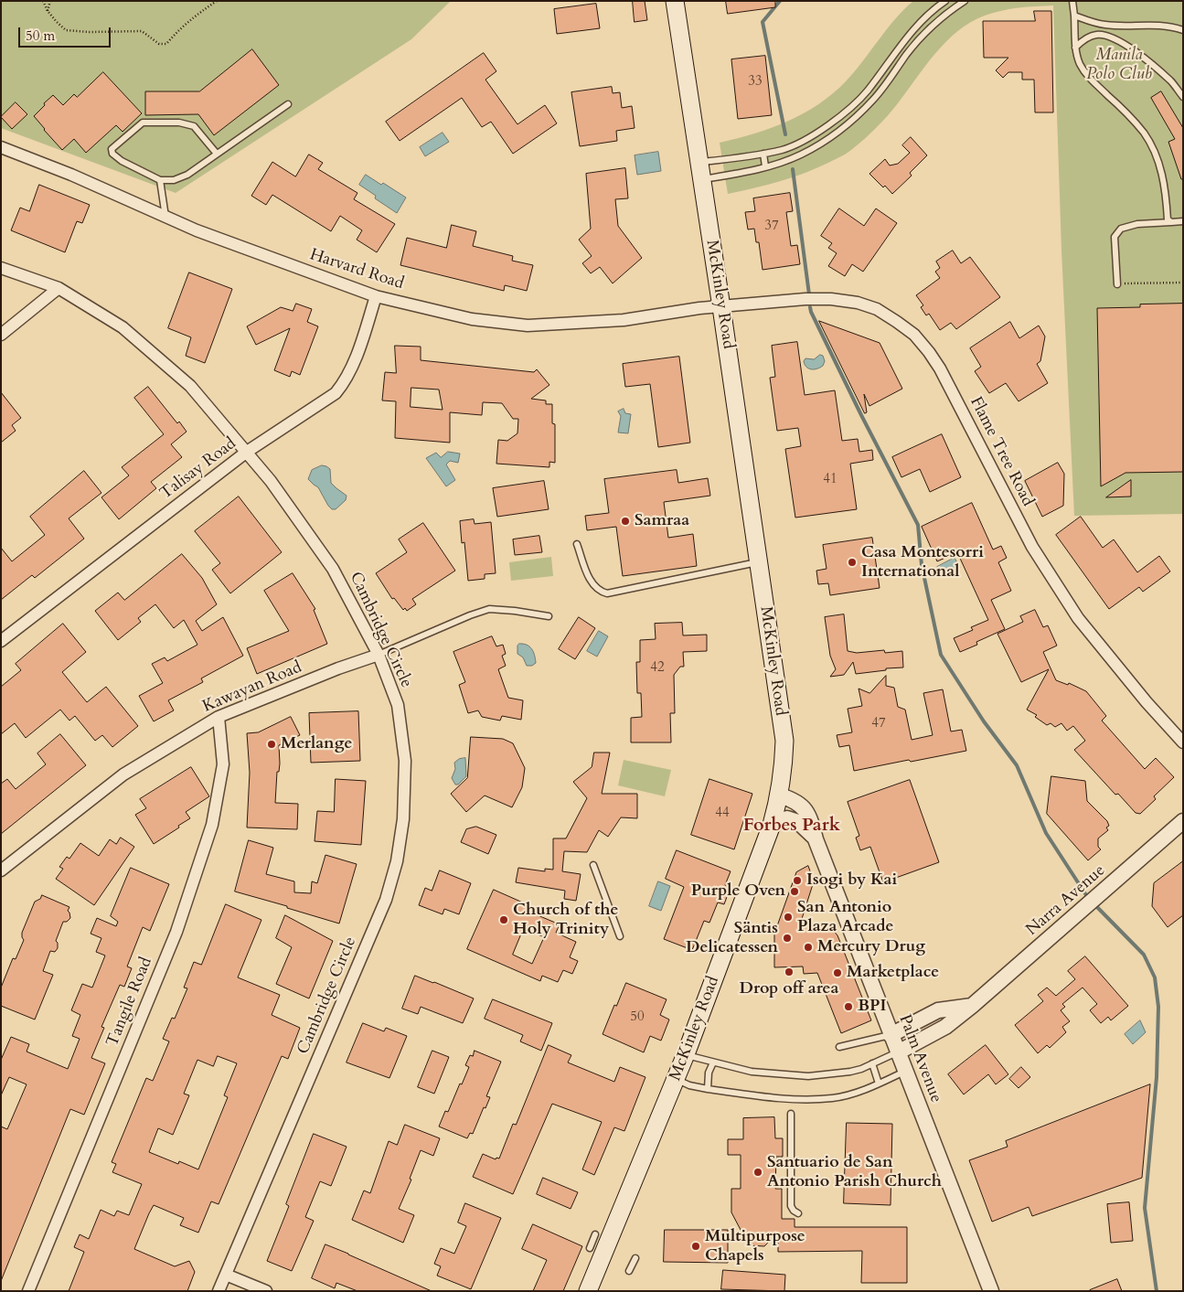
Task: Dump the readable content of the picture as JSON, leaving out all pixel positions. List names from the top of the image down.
{
  "streets": {
    "main road": ["McKinley Road"],
    "street": [
      "Harvard Road",
      "Flame Tree Road",
      "Talisay Road",
      "Cambridge Circle",
      "Kawayan Road",
      "Narra Avenue",
      "Tangile Road",
      "Palm Avenue"
    ]
  },
  "crossings": [
    ["Harvard Road", "McKinley Road"],
    ["Harvard Road", "Flame Tree Road"],
    ["Harvard Road", "Talisay Road"],
    ["McKinley Road", "Flame Tree Road"],
    ["McKinley Road", "Narra Avenue"],
    ["McKinley Road", "Palm Avenue"],
    ["Talisay Road", "Cambridge Circle"],
    ["Cambridge Circle", "Kawayan Road"],
    ["Kawayan Road", "Tangile Road"],
    ["Narra Avenue", "Palm Avenue"]
  ],
  "districts": ["Forbes Park"],
  "parks": ["Manila Polo Club"],
  "places": [
    "Samraa",
    "Casa Montesorri International",
    "Merlange",
    "Isogi by Kai",
    "Purple Oven",
    "San Antonio Plaza Arcade",
    "Church of the Holy Trinity",
    "Säntis Delicatessen",
    "Mercury Drug",
    "Drop off area",
    "Marketplace",
    "BPI",
    "Santuario de San Antonio Parish Church",
    "Multipurpose Chapels"
  ],
  "house_numbers": [
    "33",
    "37",
    "41",
    "42",
    "47",
    "44",
    "50"
  ],
  "scale_bar": "50 m"
}
